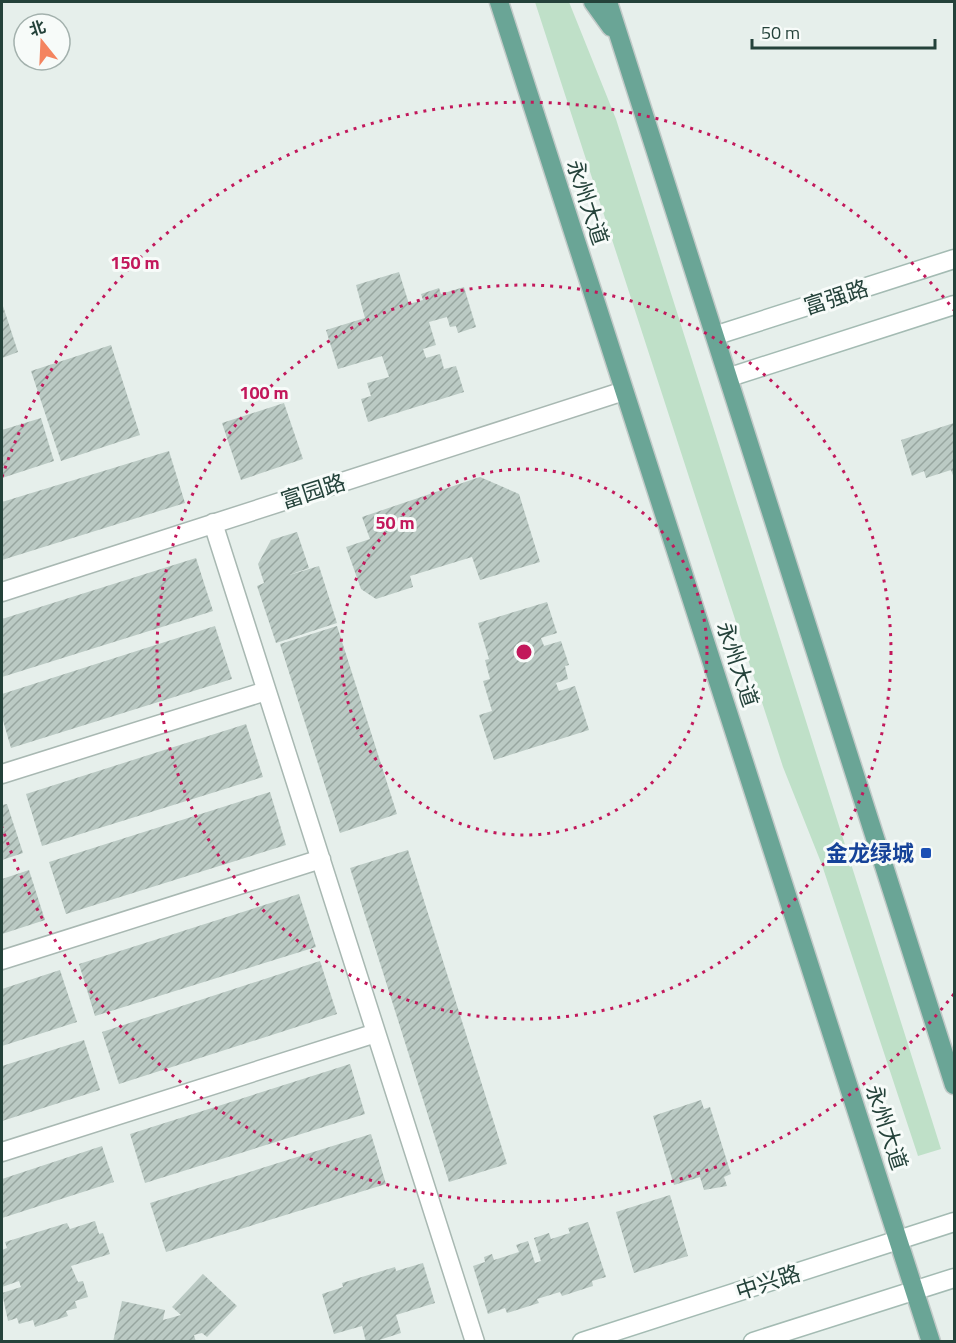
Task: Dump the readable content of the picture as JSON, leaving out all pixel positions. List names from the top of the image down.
{
  "streets": {
    "main road": ["永州大道"],
    "street": ["富强路", "富园路", "中兴路"]
  },
  "crossings": [
    ["永州大道", "富园路"],
    ["永州大道", "中兴路"]
  ],
  "places": {
    "transit": ["金龙绿城"]
  },
  "scale_bar": "50 m",
  "north": "top",
  "rings": ["150 m", "100 m", "50 m"]
}
